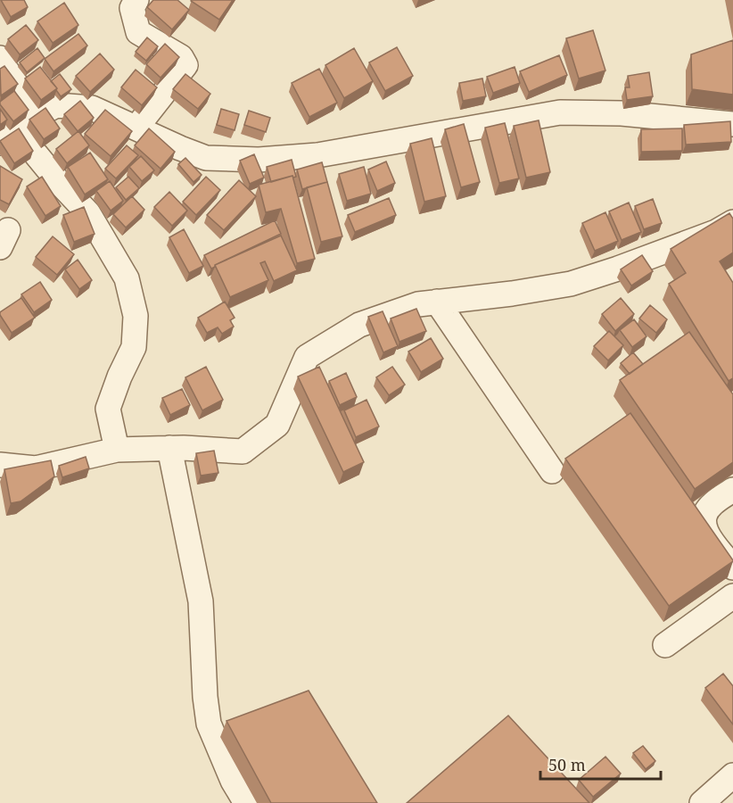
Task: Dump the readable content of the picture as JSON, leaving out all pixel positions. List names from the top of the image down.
{
  "scale_bar": "50 m"
}
